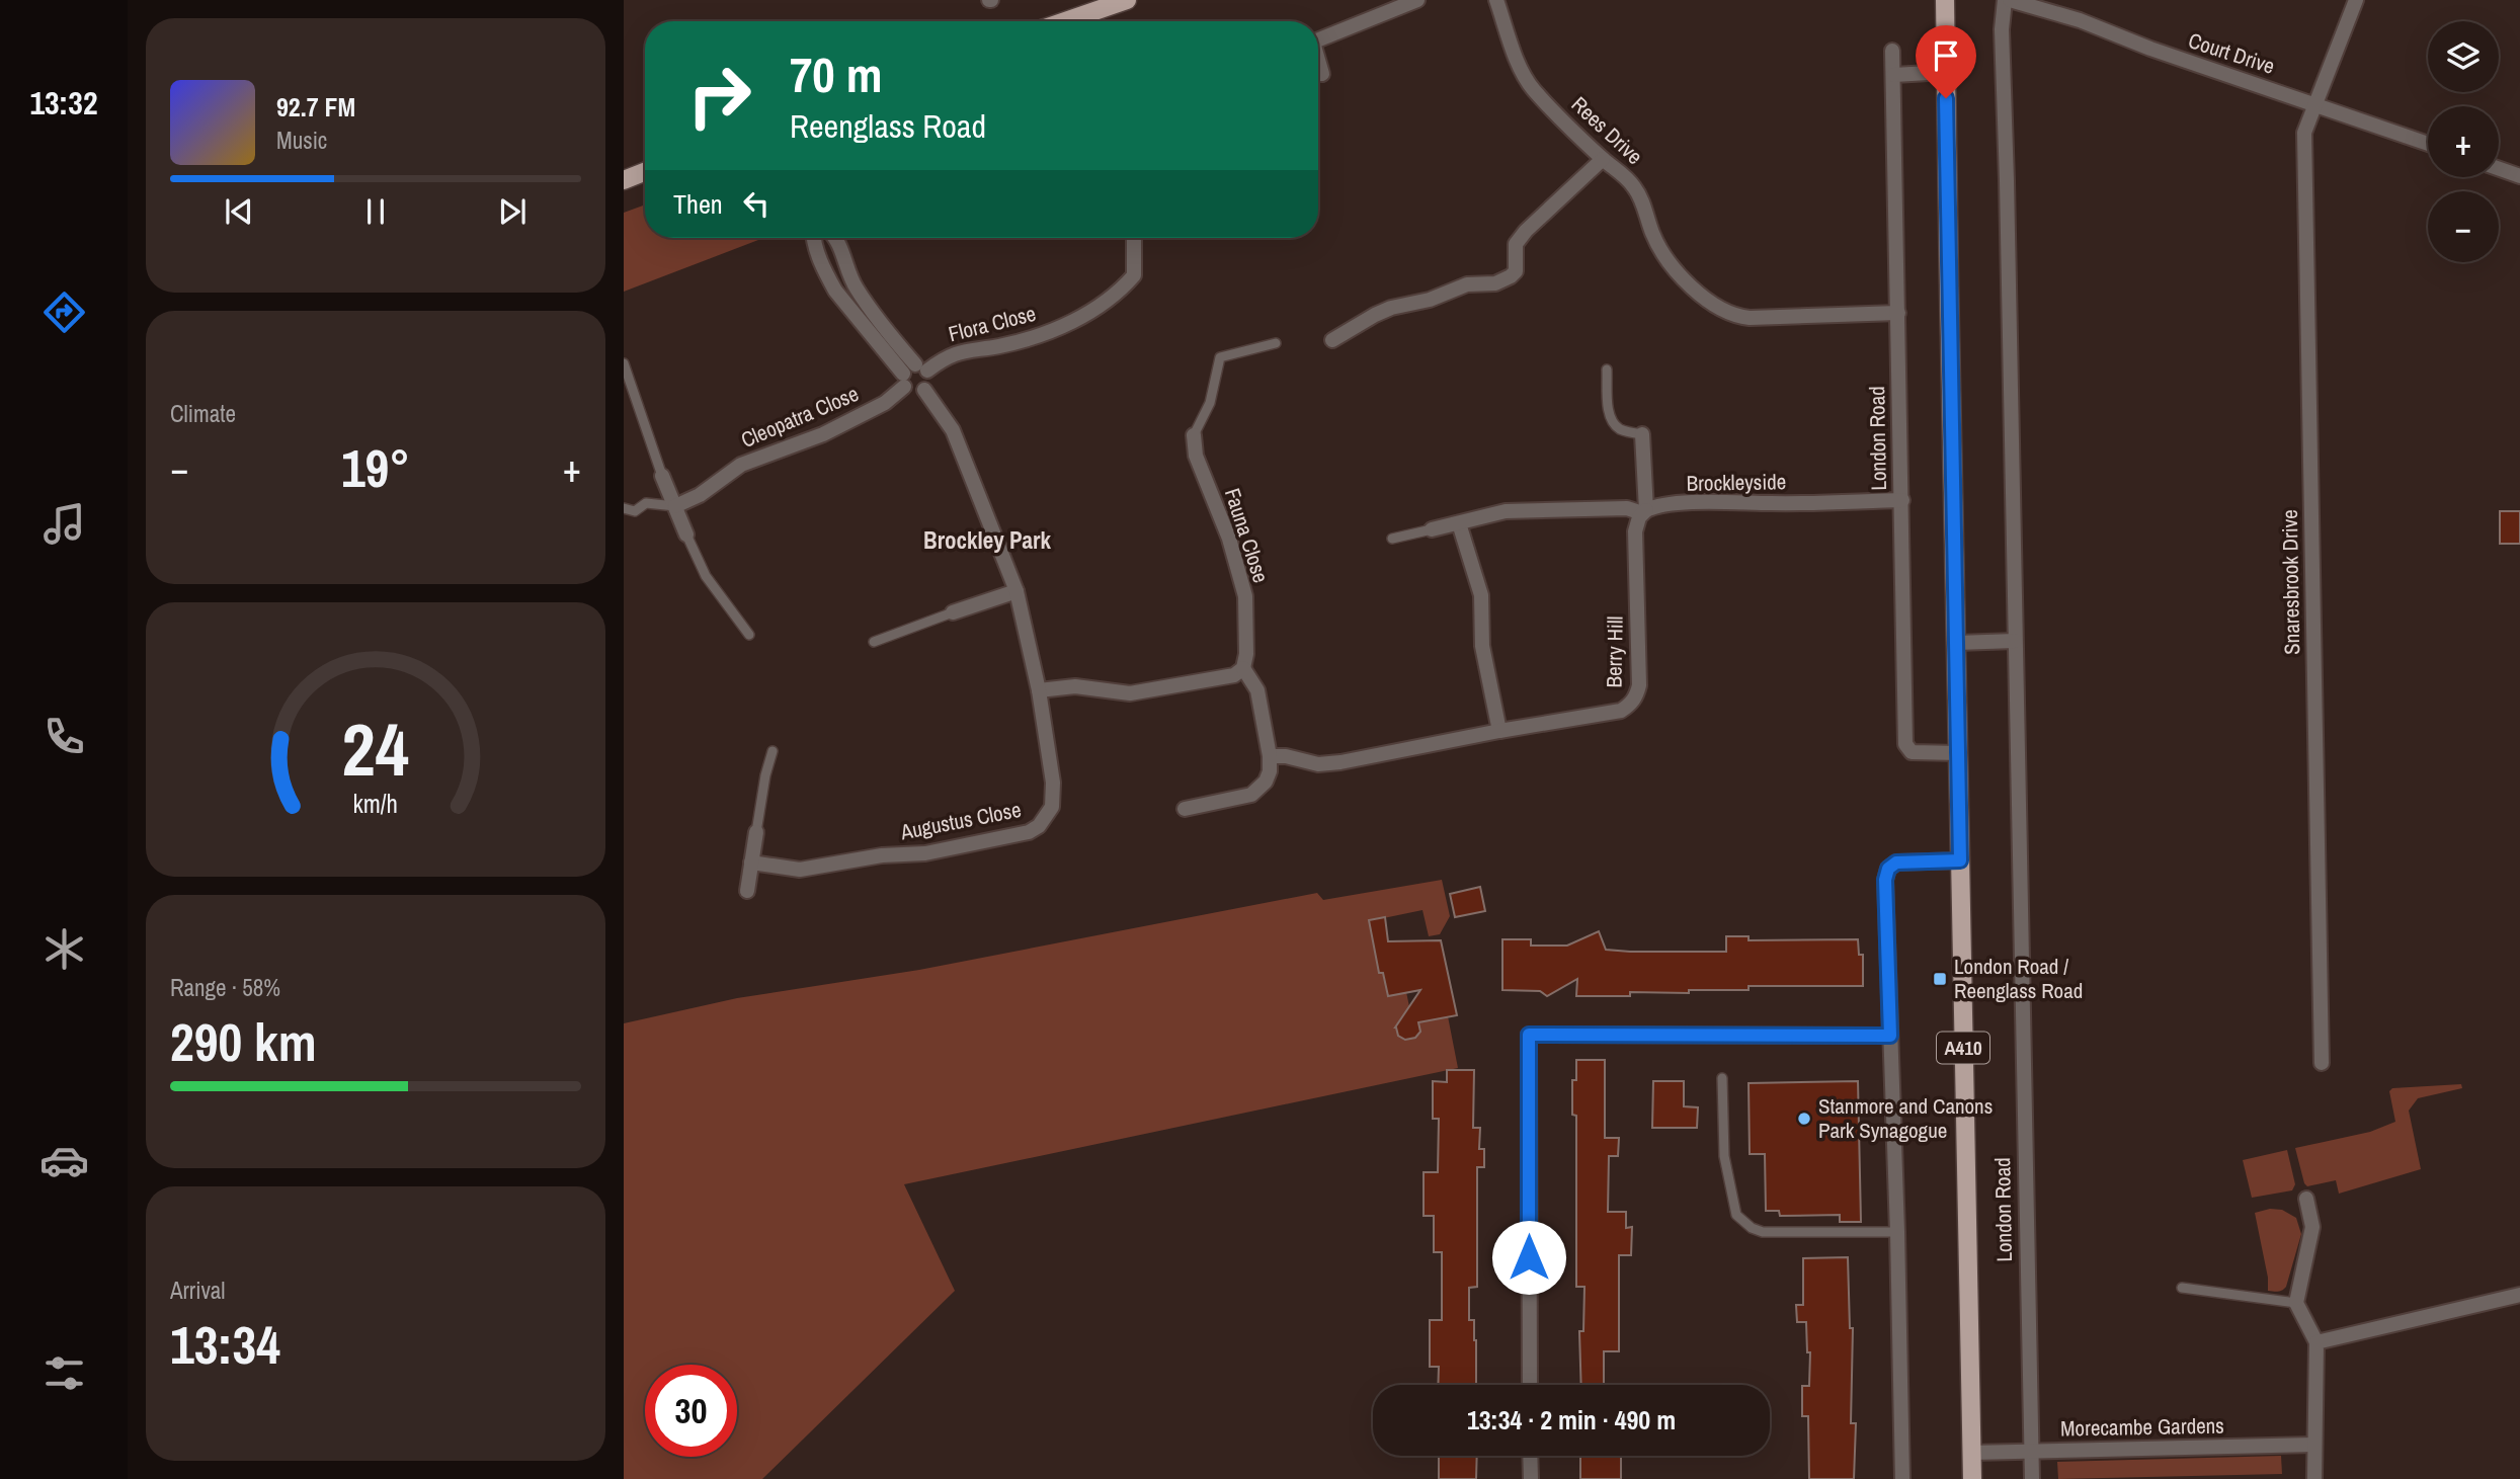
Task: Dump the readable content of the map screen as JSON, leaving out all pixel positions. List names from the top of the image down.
{
  "streets": {
    "main road": ["London Road", "A410"],
    "street": [
      "Court Drive",
      "Rees Drive",
      "Flora Close",
      "Cleopatra Close",
      "Brockleyside",
      "Fauna Close",
      "Snaresbrook Drive",
      "Berry Hill",
      "Augustus Close",
      "Morecambe Gardens"
    ]
  },
  "crossings": [
    ["Court Drive", "London Road"],
    ["Court Drive", "Snaresbrook Drive"],
    ["Rees Drive", "London Road"],
    ["Flora Close", "Cleopatra Close"],
    ["Flora Close", "Augustus Close"],
    ["Cleopatra Close", "Augustus Close"],
    ["London Road", "Brockleyside"],
    ["London Road", "Morecambe Gardens"],
    ["Brockleyside", "Berry Hill"]
  ],
  "districts": ["Brockley Park"],
  "places": {
    "transit": ["London Road / Reenglass Road"],
    "other": ["Stanmore and Canons Park Synagogue"]
  },
  "page": {
    "tabs": "13:32",
    "map_buttons": ["+", "−"],
    "turn": ["70 m", "Reenglass Road"],
    "song": ["92.7 FM", "Music"],
    "then": "Then",
    "tile": [
      "Climate",
      ["Range · 58%", "290 km"],
      ["Arrival", "13:34"]
    ],
    "heat": ["−", "19°", "+"],
    "limit": "30",
    "trip": "13:34 · 2 min · 490 m",
    "gauge": ["24", "km/h"]
  }
}
